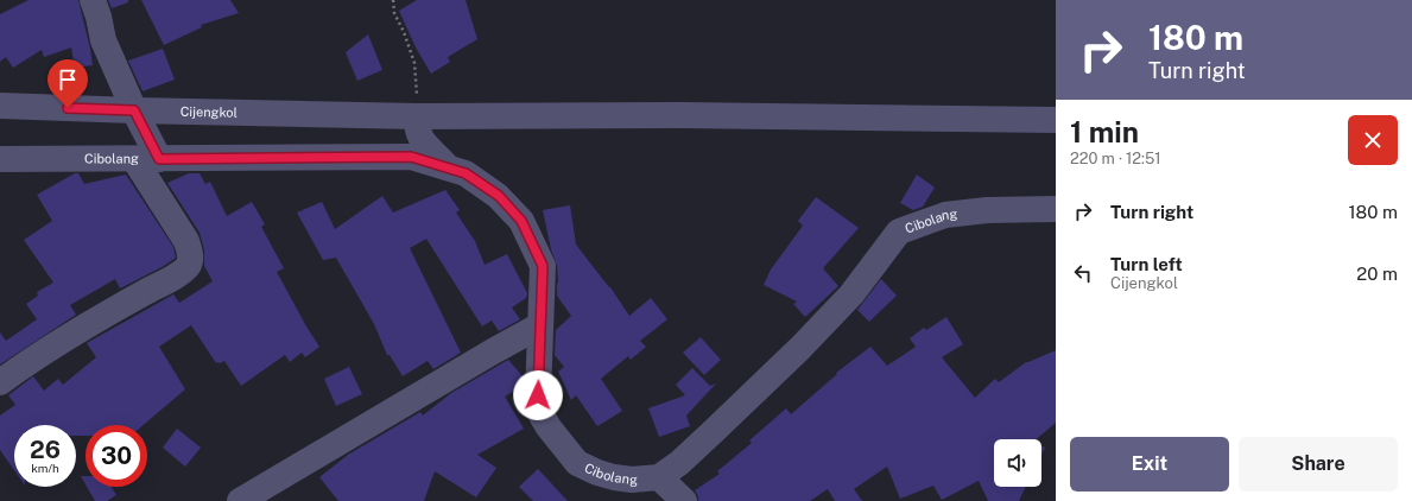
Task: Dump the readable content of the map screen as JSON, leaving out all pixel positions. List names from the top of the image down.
{
  "streets": {
    "street": ["Cijengkol", "Cibolang"]
  },
  "page": {
    "turn": ["180 m", "Turn right"],
    "heading": ["1 min", "220 m · 12:51"],
    "list": [
      {
        "name": "Turn right",
        "value": "180 m"
      },
      {
        "name": "Turn left",
        "note": "Cijengkol",
        "value": "20 m"
      }
    ],
    "speed": "26 km/h",
    "limit": "30",
    "buttons": ["Exit", "Share"]
  }
}
